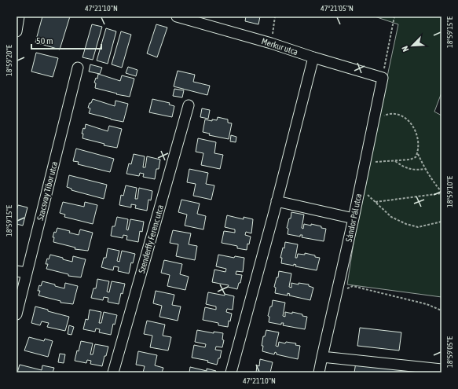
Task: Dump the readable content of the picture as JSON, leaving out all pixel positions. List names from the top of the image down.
{
  "streets": {
    "street": [
      "Merkur utca",
      "Szacsvay Tibor utca",
      "Sándor Pál utca",
      "Szenderffy Ferenc utca"
    ]
  },
  "crossings": [
    ["Merkur utca", "Sándor Pál utca"]
  ],
  "scale_bar": "50 m",
  "north": "bottom left",
  "coordinates": [
    "47°21'10\"N",
    "47°21'05\"N",
    "18°59'15\"E",
    "18°59'20\"E",
    "18°59'10\"E",
    "18°59'05\"E"
  ]
}
